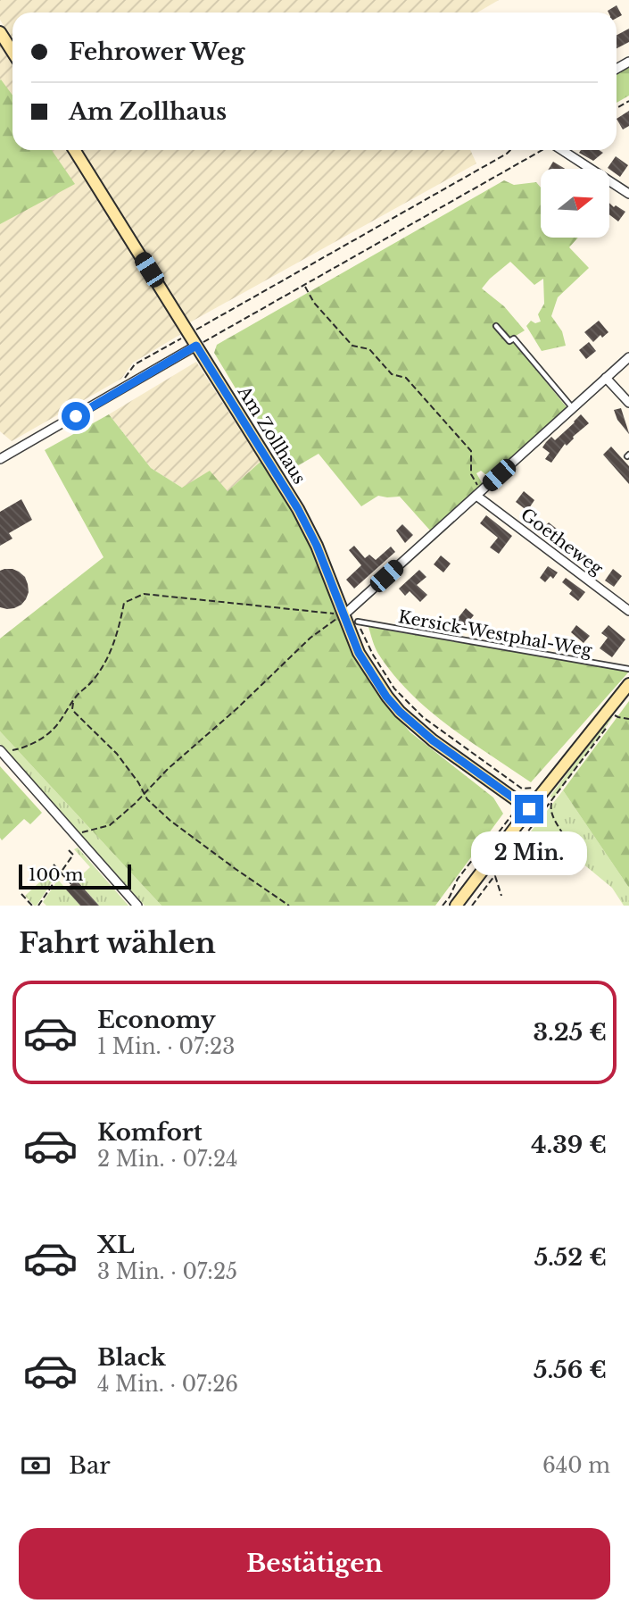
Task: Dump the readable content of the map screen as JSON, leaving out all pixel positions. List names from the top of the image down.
{
  "streets": {
    "street": ["Am Zollhaus", "Goetheweg"],
    "lane": ["Kersick-Westphal-Weg"]
  },
  "scale_bar": "100 m",
  "north": "right",
  "page": {
    "banner": ["Fehrower Weg", "Am Zollhaus"],
    "bubble": "2 Min.",
    "scale": "100 m",
    "heading": "Fahrt wählen",
    "list": [
      {
        "name": "Economy",
        "note": "1 Min. · 07:23",
        "value": "3.25 €"
      },
      {
        "name": "Komfort",
        "note": "2 Min. · 07:24",
        "value": "4.39 €"
      },
      {
        "name": "XL",
        "note": "3 Min. · 07:25",
        "value": "5.52 €"
      },
      {
        "name": "Black",
        "note": "4 Min. · 07:26",
        "value": "5.56 €"
      }
    ],
    "pay": ["Bar", "640 m"],
    "buttons": "Bestätigen"
  }
}
